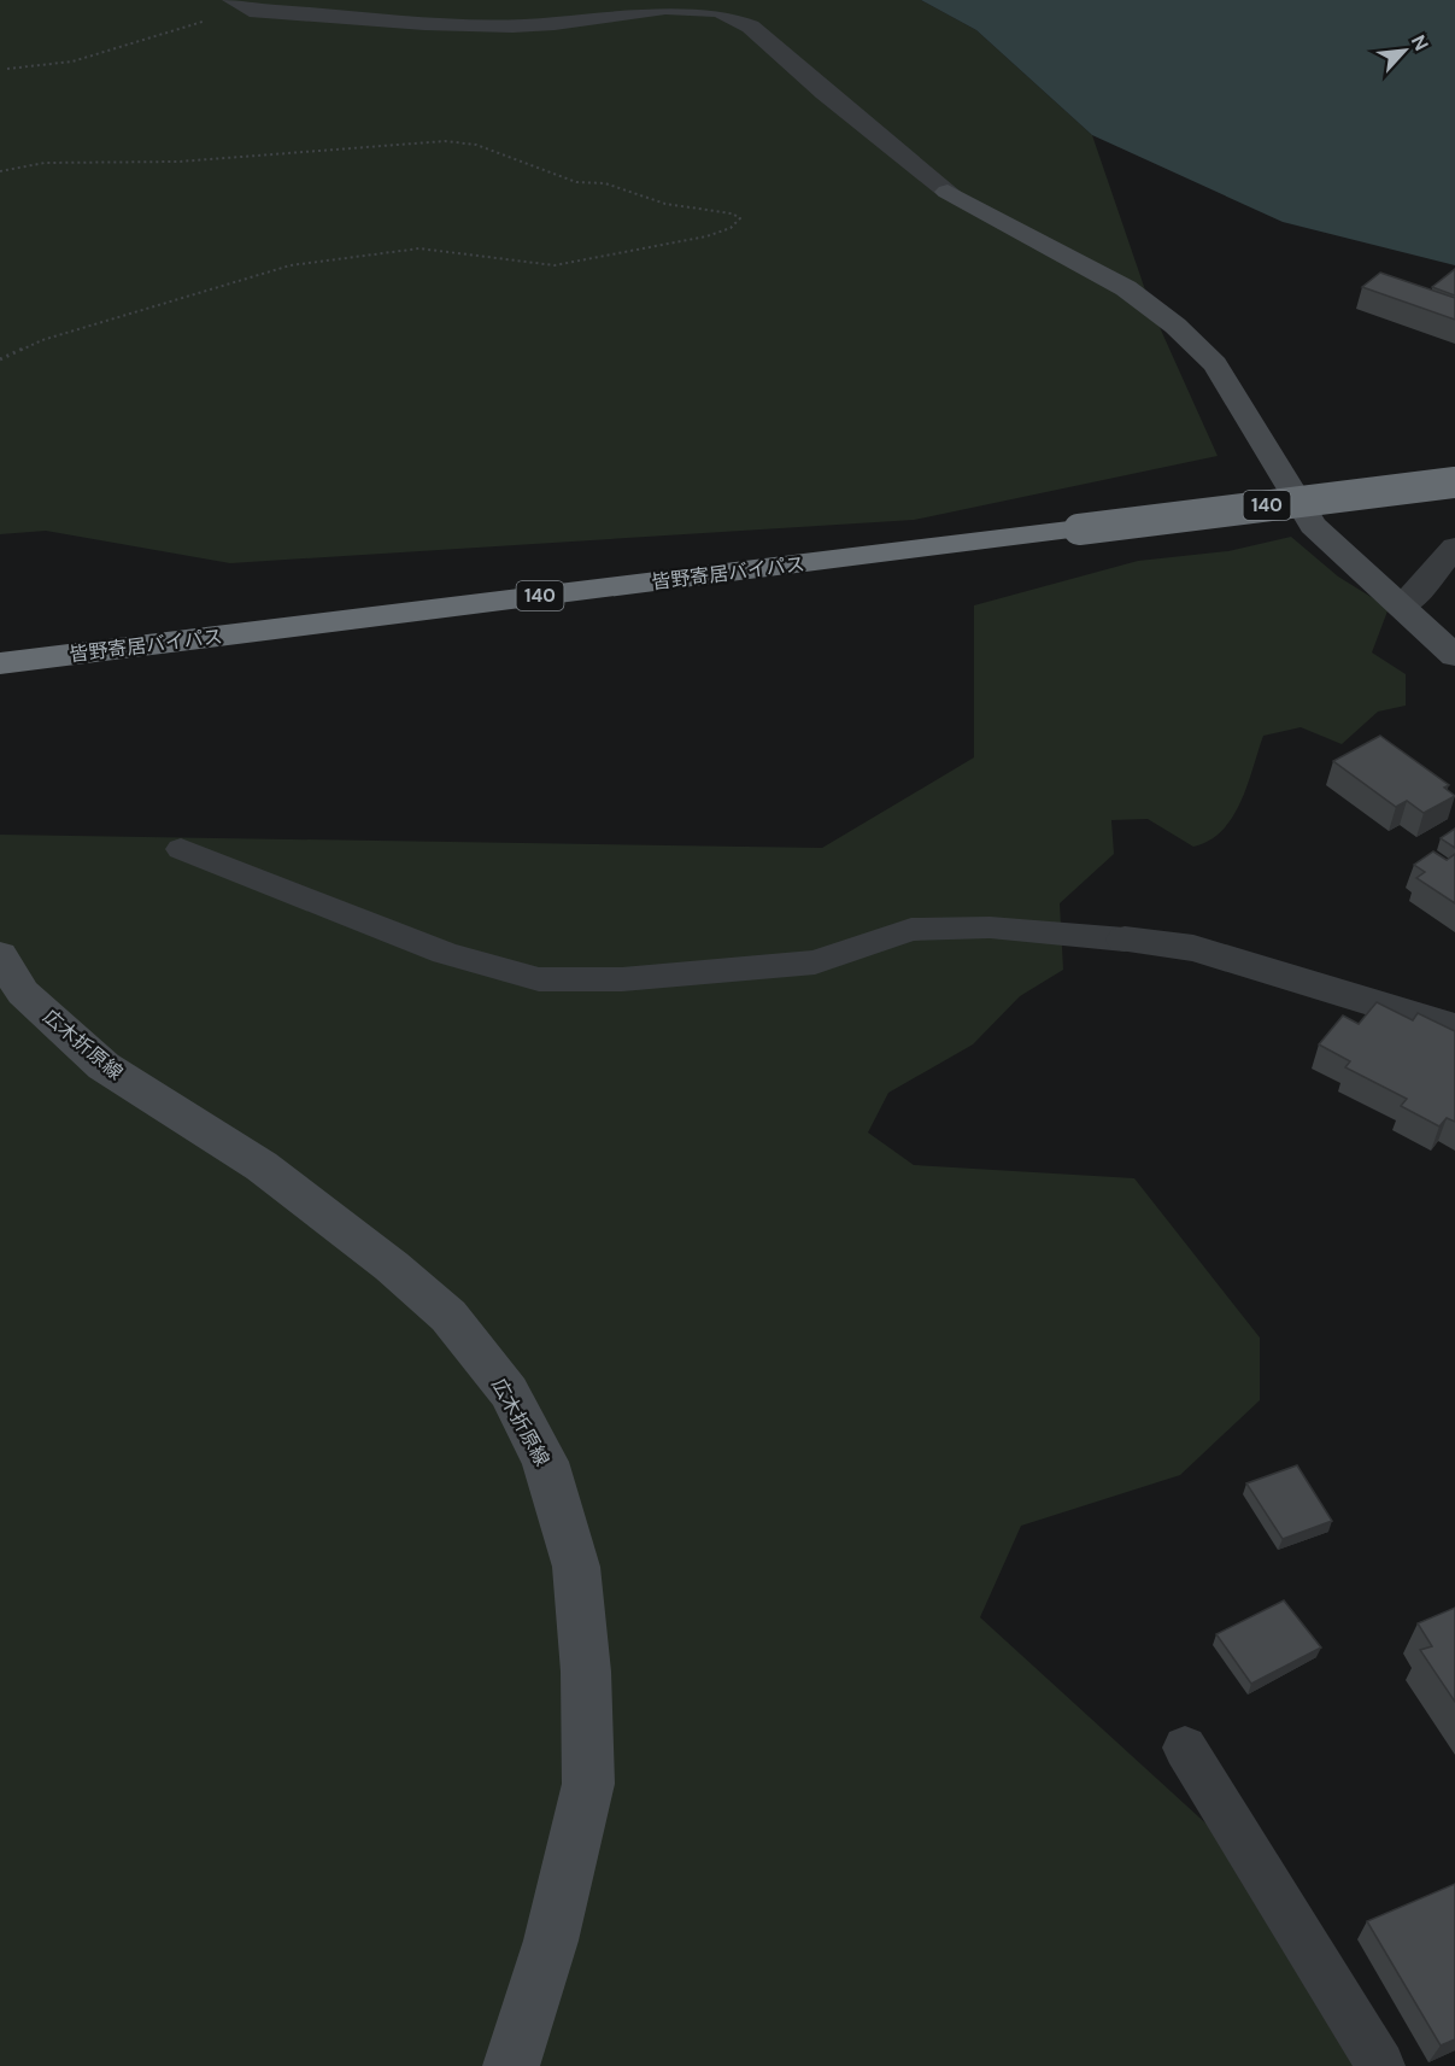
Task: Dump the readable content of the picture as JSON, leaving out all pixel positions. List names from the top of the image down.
{
  "streets": {
    "highway": ["140", "皆野寄居バイパス"],
    "main road": ["広木折原線"]
  },
  "north": "top right"
}
